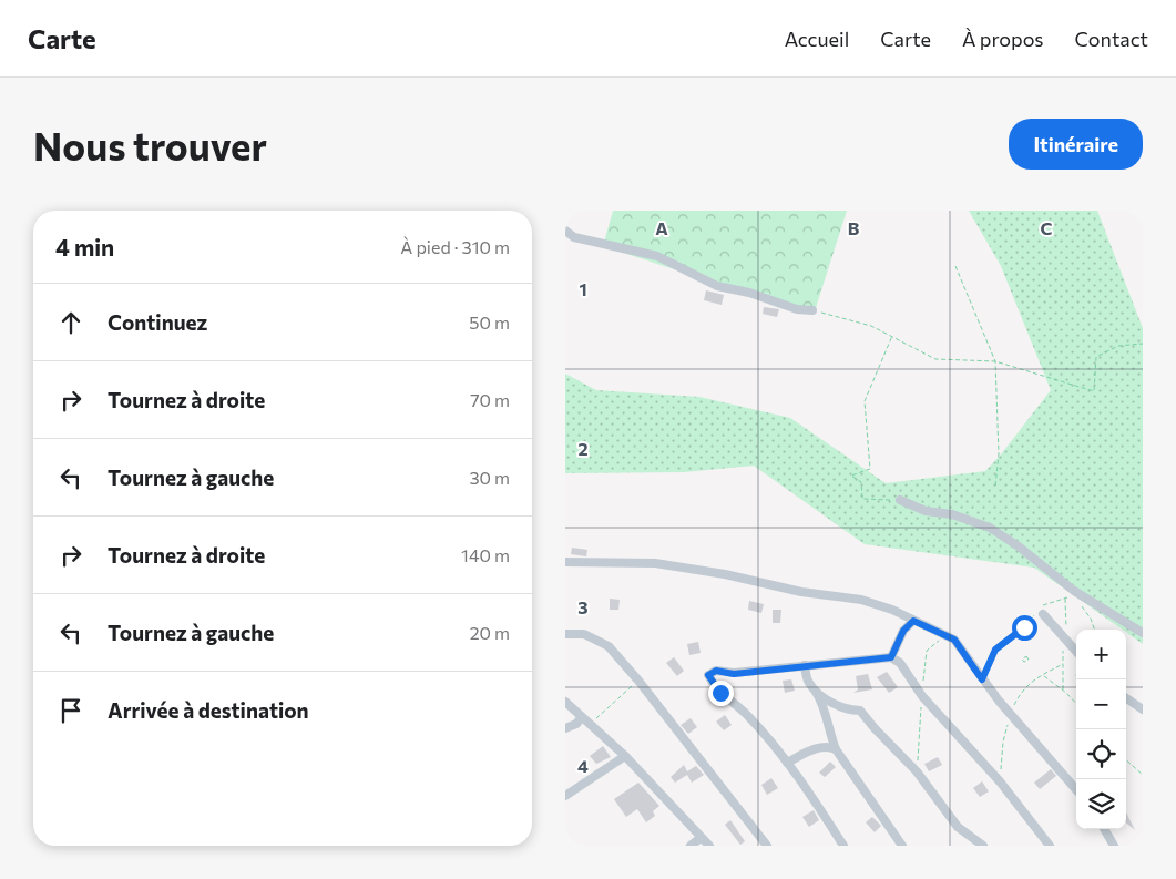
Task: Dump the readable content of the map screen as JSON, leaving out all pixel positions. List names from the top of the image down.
{
  "page": {
    "header": "Carte",
    "nav": [
      "Accueil",
      "Carte",
      "À propos",
      "Contact"
    ],
    "buttons": "Itinéraire",
    "title": "Nous trouver",
    "heading": ["4 min", "À pied · 310 m"],
    "list": [
      ["Continuez", "50 m"],
      ["Tournez à droite", "70 m"],
      ["Tournez à gauche", "30 m"],
      ["Tournez à droite", "140 m"],
      ["Tournez à gauche", "20 m"],
      "Arrivée à destination"
    ],
    "map_buttons": ["+", "−"]
  },
  "grid": {
    "columns": ["A", "B", "C"],
    "rows": [
      "1",
      "2",
      "3",
      "4"
    ]
  }
}
